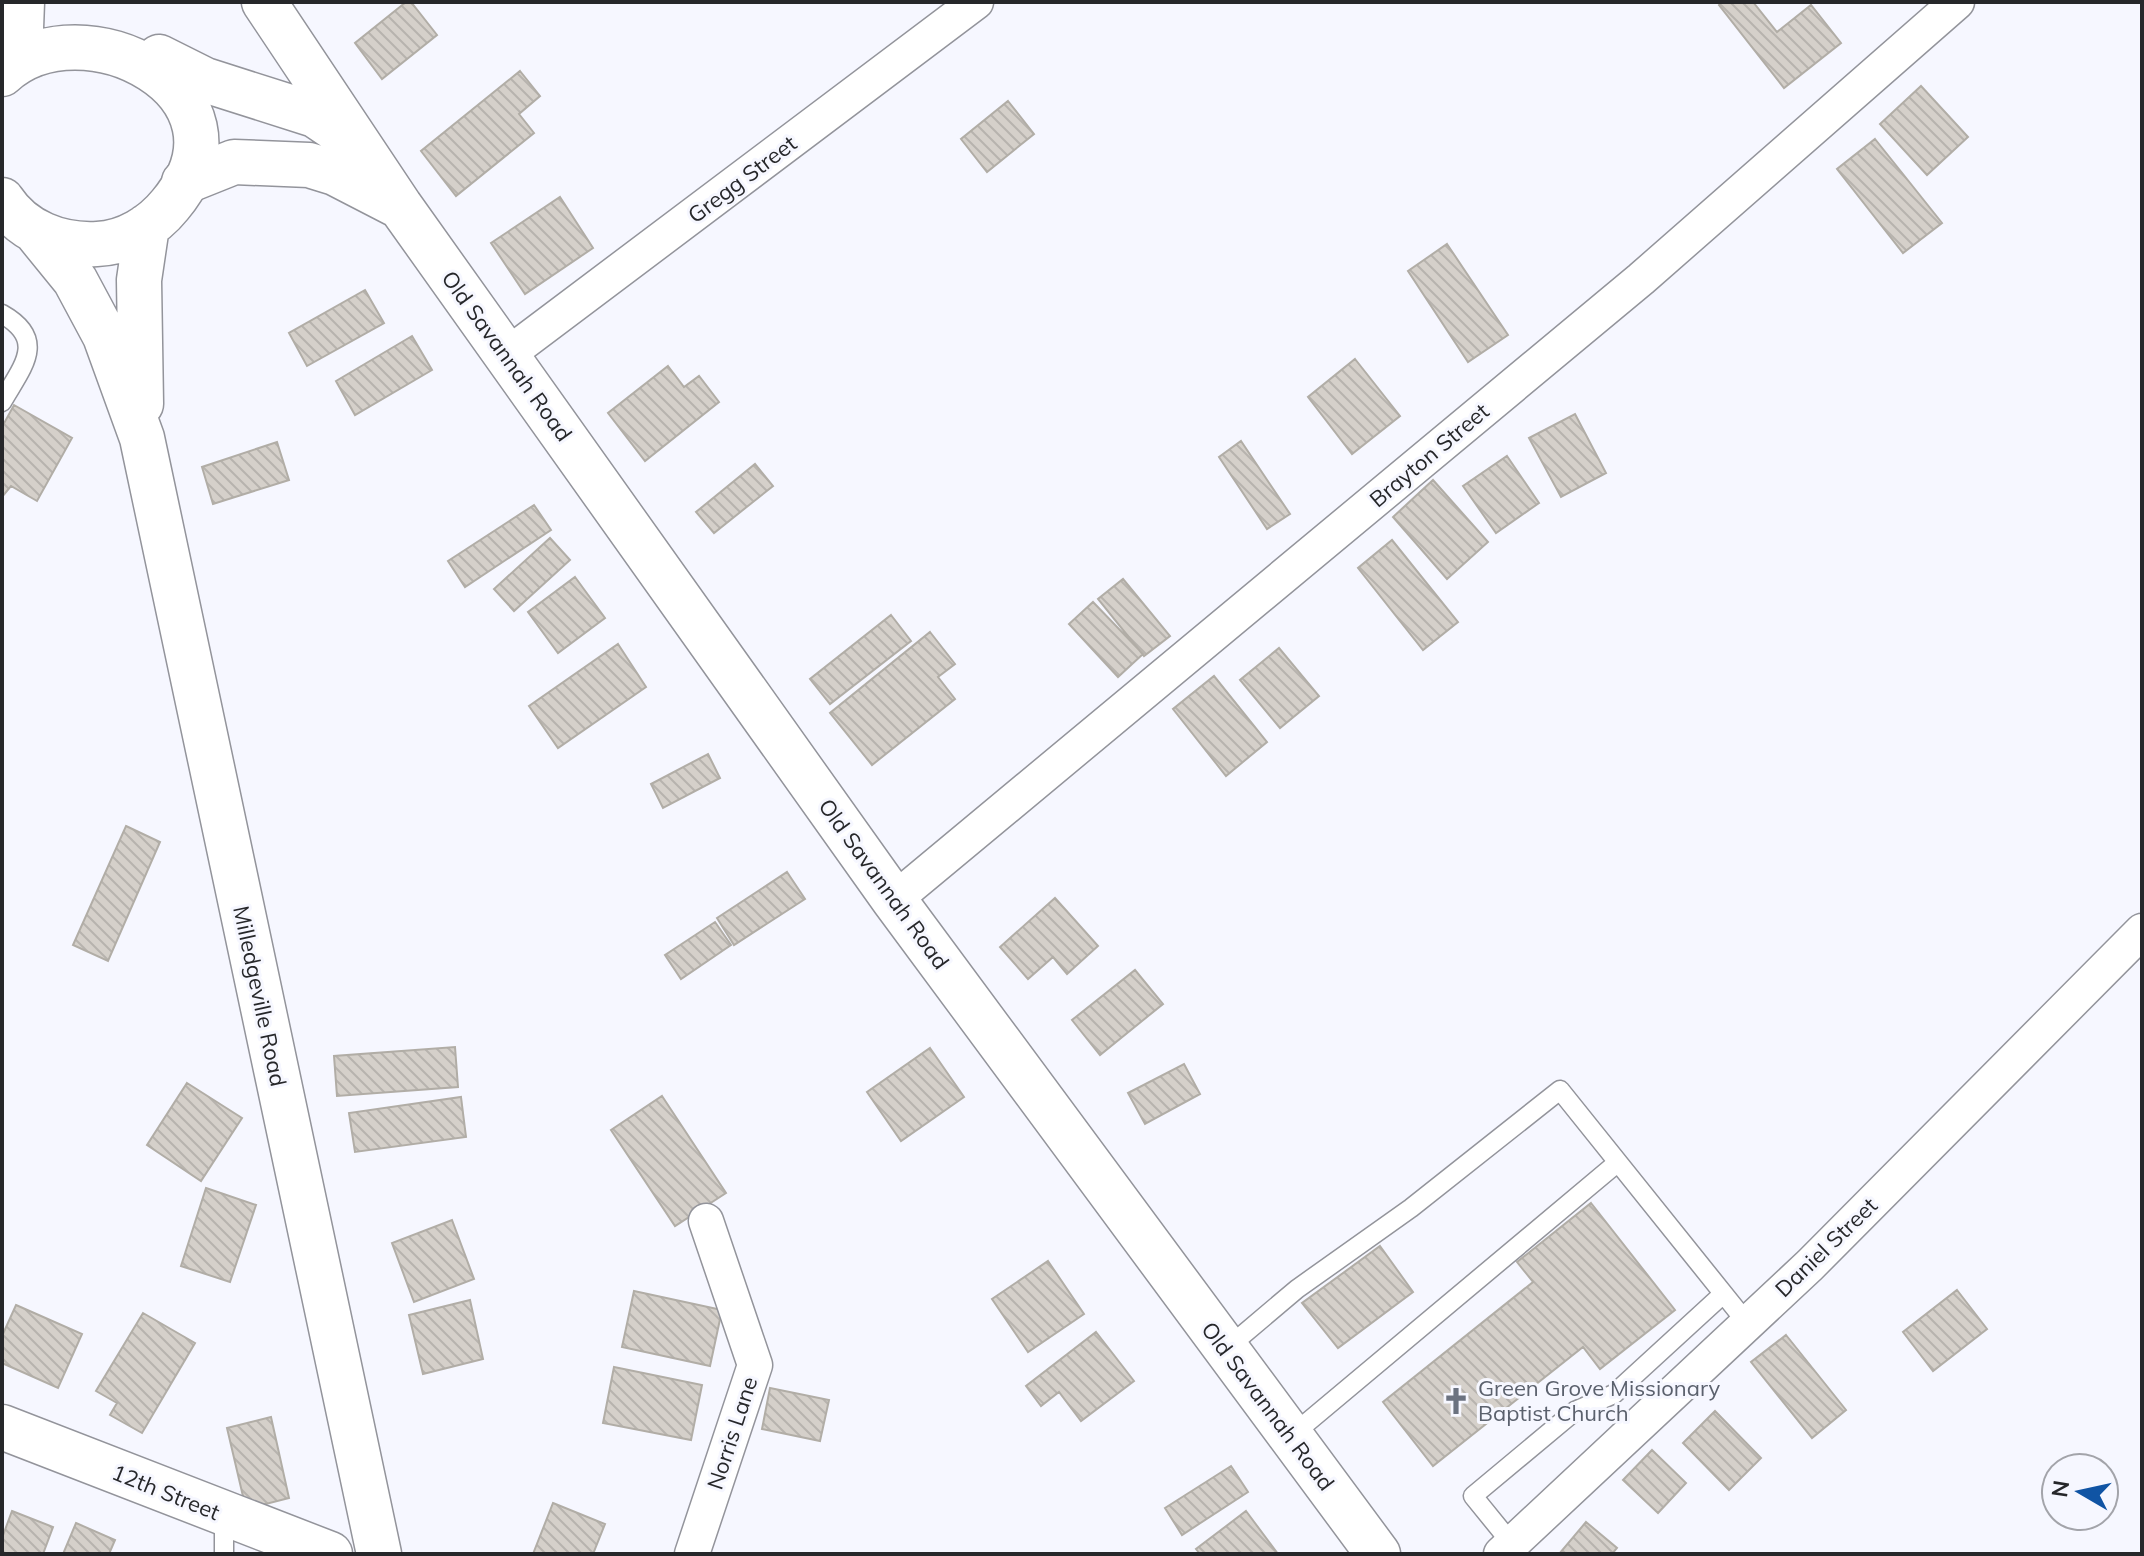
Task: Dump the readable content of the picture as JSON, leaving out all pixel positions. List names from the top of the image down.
{
  "streets": {
    "street": [
      "Gregg Street",
      "Old Savannah Road",
      "Brayton Street",
      "Milledgeville Road",
      "Daniel Street",
      "Norris Lane",
      "12th Street"
    ]
  },
  "crossings": [
    ["Gregg Street", "Old Savannah Road"],
    ["Old Savannah Road", "Brayton Street"]
  ],
  "places": {
    "church": ["Green Grove Missionary Baptist Church"]
  },
  "north": "left"
}
